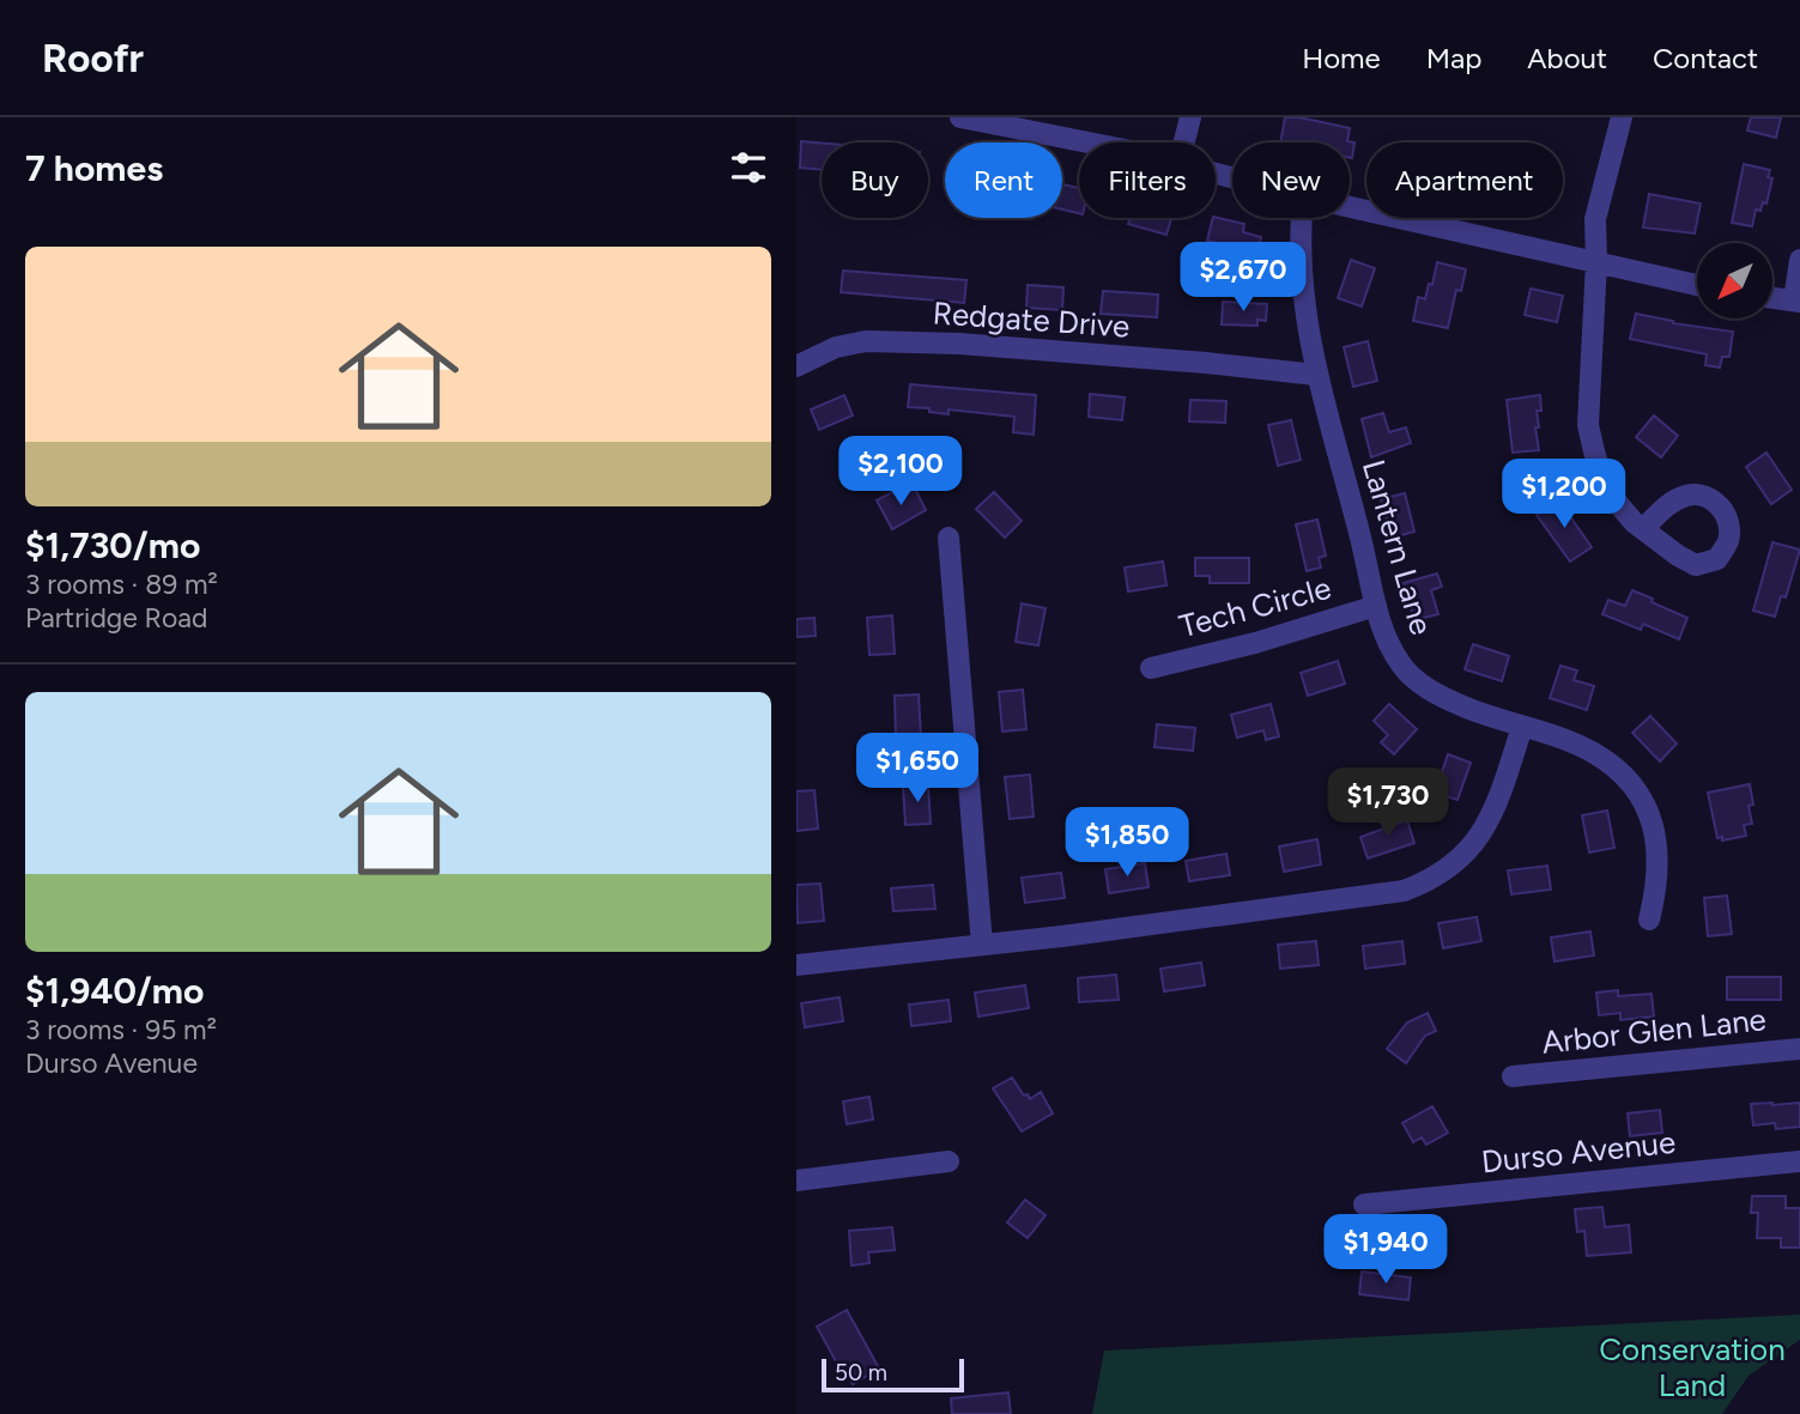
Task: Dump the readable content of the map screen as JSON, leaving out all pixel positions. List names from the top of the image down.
{
  "streets": {
    "street": [
      "Redgate Drive",
      "Lantern Lane",
      "Tech Circle",
      "Arbor Glen Lane",
      "Durso Avenue"
    ]
  },
  "crossings": [
    ["Redgate Drive", "Lantern Lane"],
    ["Lantern Lane", "Tech Circle"]
  ],
  "parks": ["Conservation Land"],
  "scale_bar": "50 m",
  "north": "bottom left",
  "page": {
    "header": "Roofr",
    "nav": [
      "Home",
      "Map",
      "About",
      "Contact"
    ],
    "heading": "7 homes",
    "chip": [
      "Buy",
      "Rent",
      "Filters",
      "New",
      "Apartment"
    ],
    "list": [
      {
        "name": "$1,730/mo",
        "note": "3 rooms · 89 m² · Partridge Road"
      },
      {
        "name": "$1,940/mo",
        "note": "3 rooms · 95 m² · Durso Avenue"
      }
    ],
    "price": [
      "$2,670",
      "$2,100",
      "$1,200",
      "$1,650",
      "$1,730",
      "$1,850",
      "$1,940"
    ],
    "scale": "50 m"
  }
}
